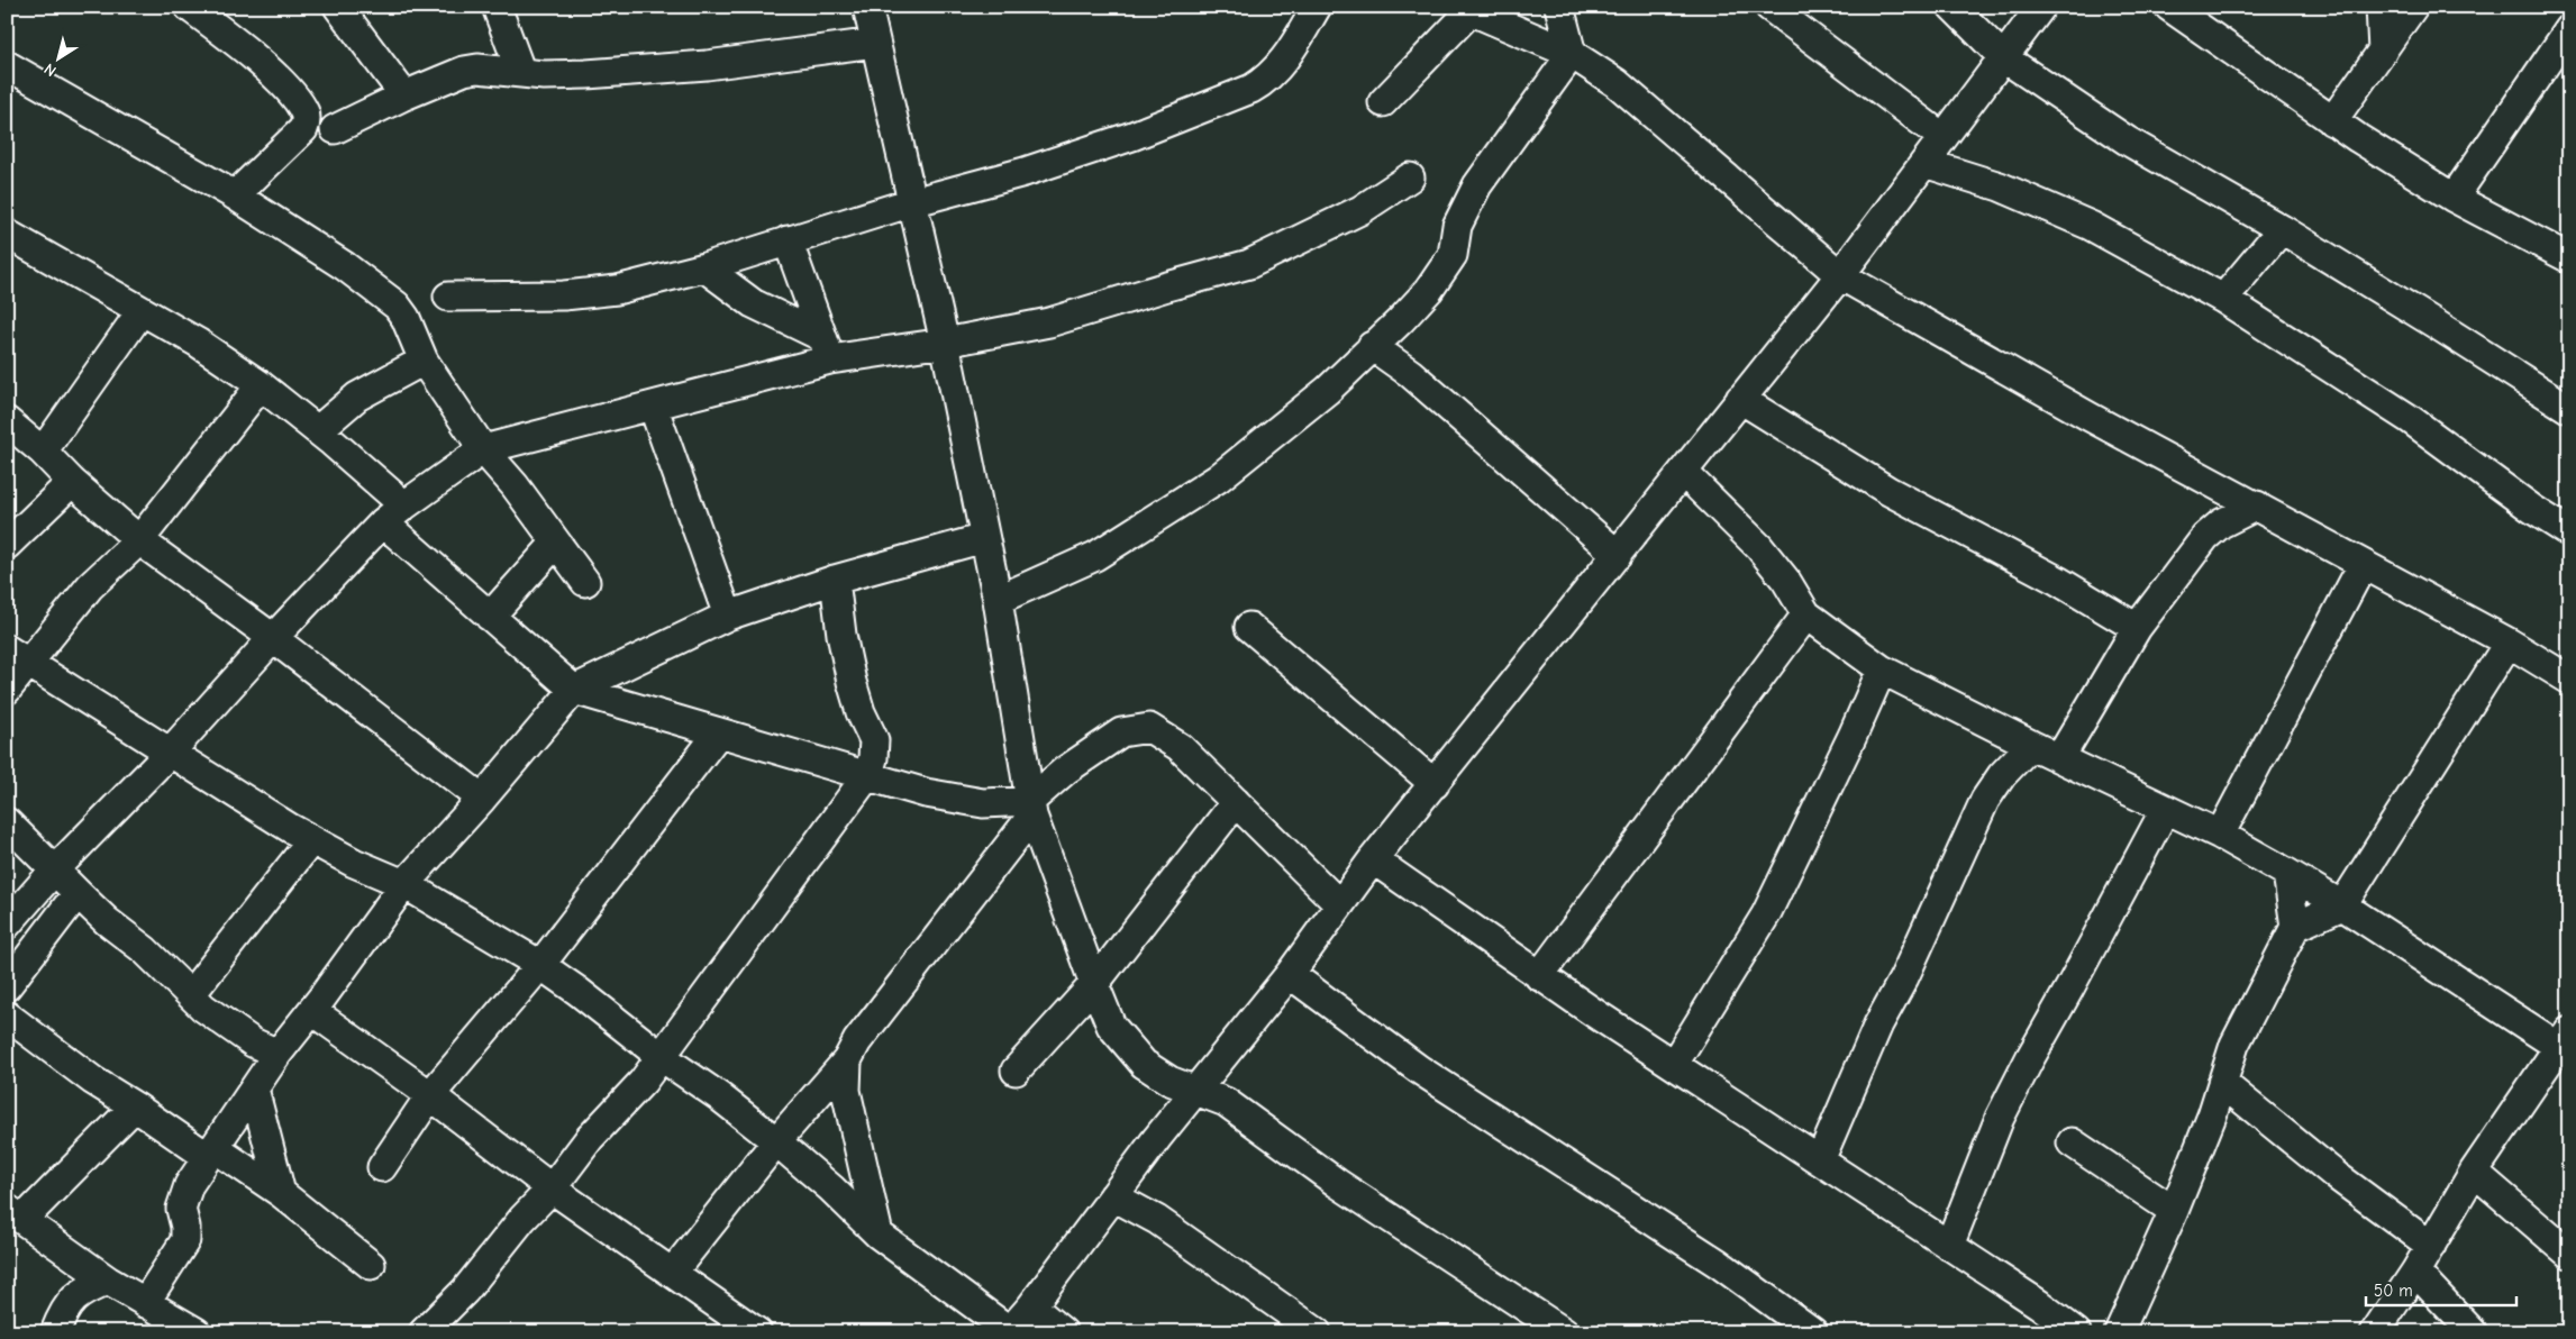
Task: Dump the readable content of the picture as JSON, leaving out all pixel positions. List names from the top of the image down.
{
  "scale_bar": "50 m",
  "north": "bottom left"
}
